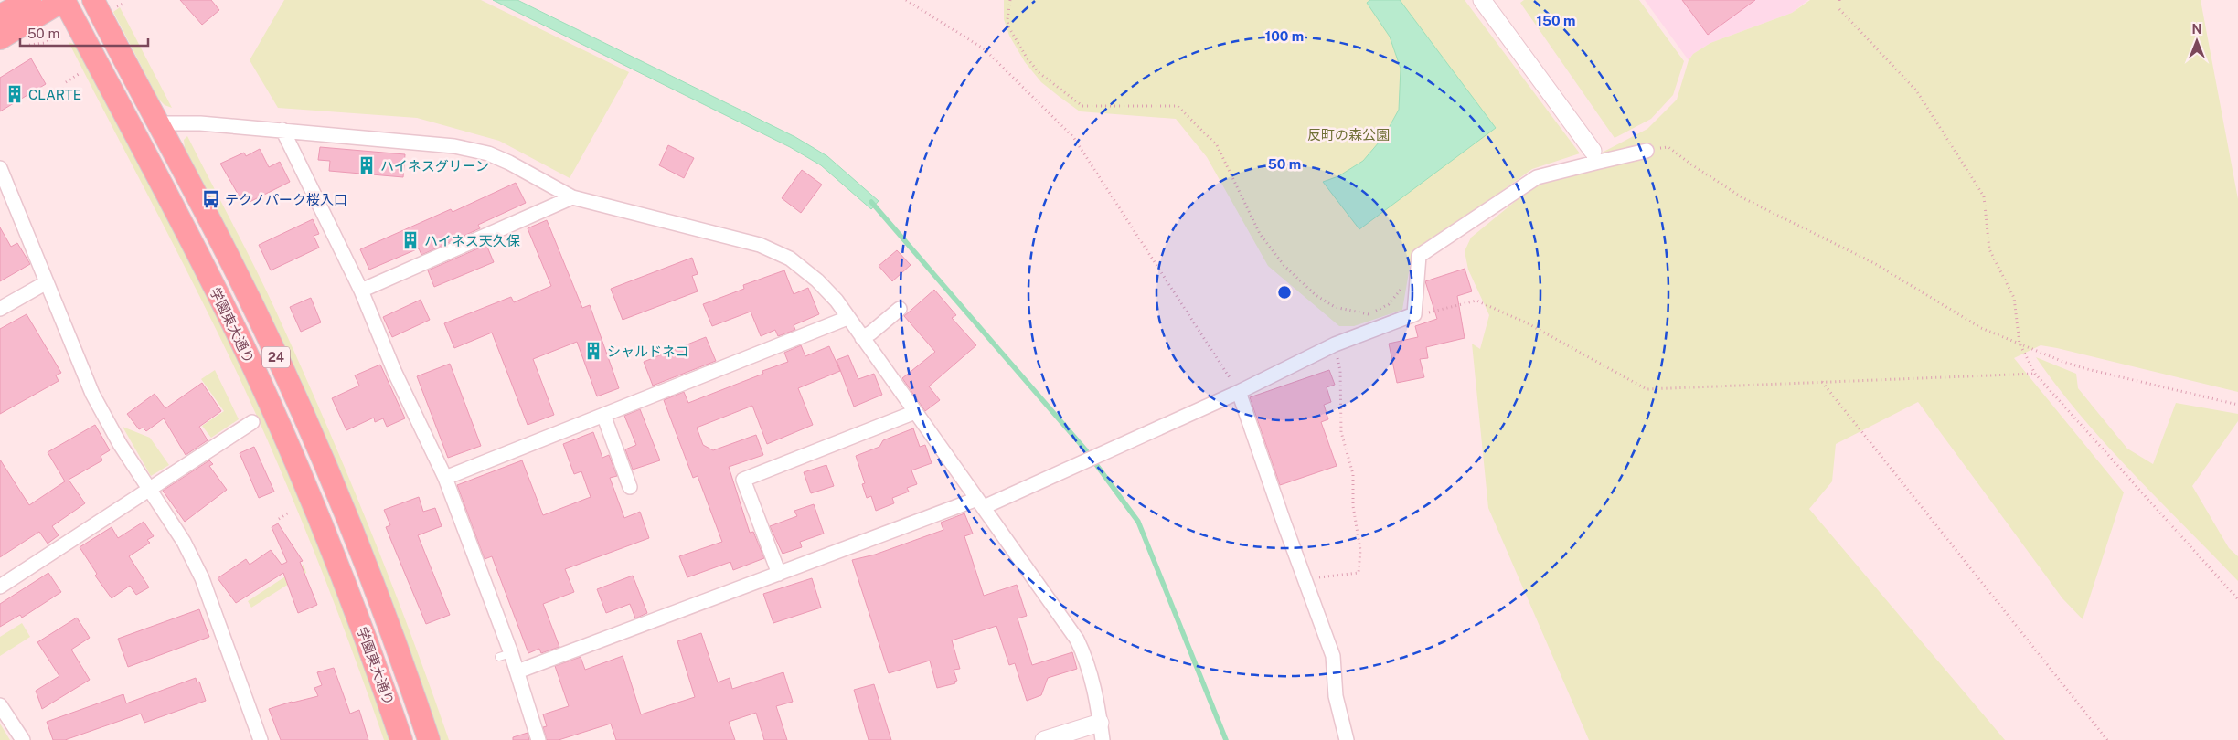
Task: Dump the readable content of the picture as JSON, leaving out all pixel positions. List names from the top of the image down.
{
  "streets": {
    "main road": ["学園東大通り", "24"]
  },
  "crossings": [
    ["学園東大通り", "24"]
  ],
  "parks": ["反町の森公園"],
  "places": {
    "building": [
      "CLARTE",
      "ハイネスグリーン",
      "ハイネス天久保",
      "シャルドネコ"
    ],
    "bus stop": ["テクノパーク桜入口"]
  },
  "scale_bar": "50 m",
  "north": "top",
  "rings": ["150 m", "100 m", "50 m"]
}
